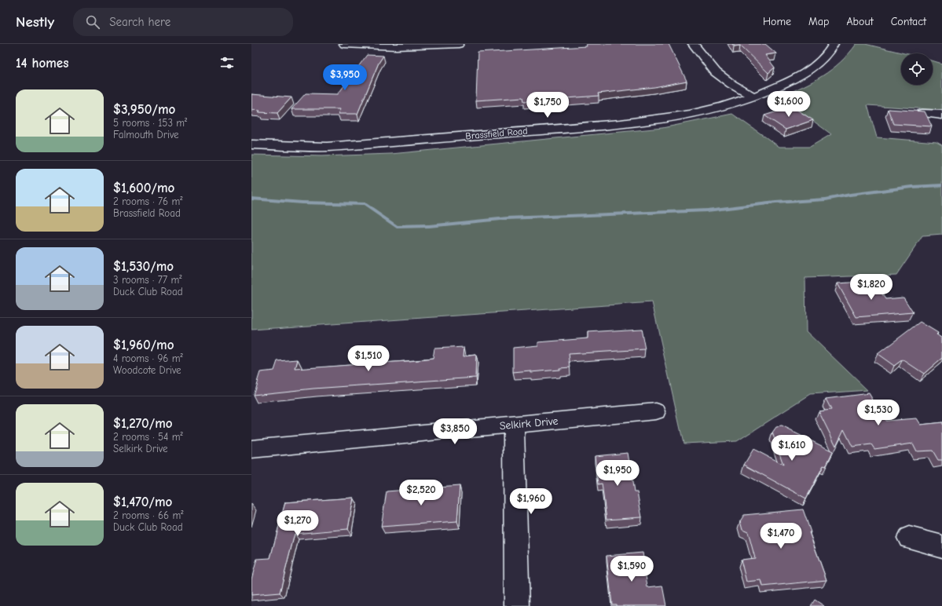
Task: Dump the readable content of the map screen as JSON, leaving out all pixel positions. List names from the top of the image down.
{
  "streets": {
    "street": ["Brassfield Road", "Selkirk Drive"]
  },
  "page": {
    "header": "Nestly",
    "search": "Search here",
    "nav": [
      "Home",
      "Map",
      "About",
      "Contact"
    ],
    "heading": "14 homes",
    "price": [
      "$3,950",
      "$1,600",
      "$1,750",
      "$1,820",
      "$1,510",
      "$1,530",
      "$3,850",
      "$1,610",
      "$1,950",
      "$2,520",
      "$1,960",
      "$1,270",
      "$1,470",
      "$1,590"
    ],
    "list": [
      {
        "name": "$3,950/mo",
        "note": "5 rooms · 153 m² · Falmouth Drive"
      },
      {
        "name": "$1,600/mo",
        "note": "2 rooms · 76 m² · Brassfield Road"
      },
      {
        "name": "$1,530/mo",
        "note": "3 rooms · 77 m² · Duck Club Road"
      },
      {
        "name": "$1,960/mo",
        "note": "4 rooms · 96 m² · Woodcote Drive"
      },
      {
        "name": "$1,270/mo",
        "note": "2 rooms · 54 m² · Selkirk Drive"
      },
      {
        "name": "$1,470/mo",
        "note": "2 rooms · 66 m² · Duck Club Road"
      }
    ]
  }
}
